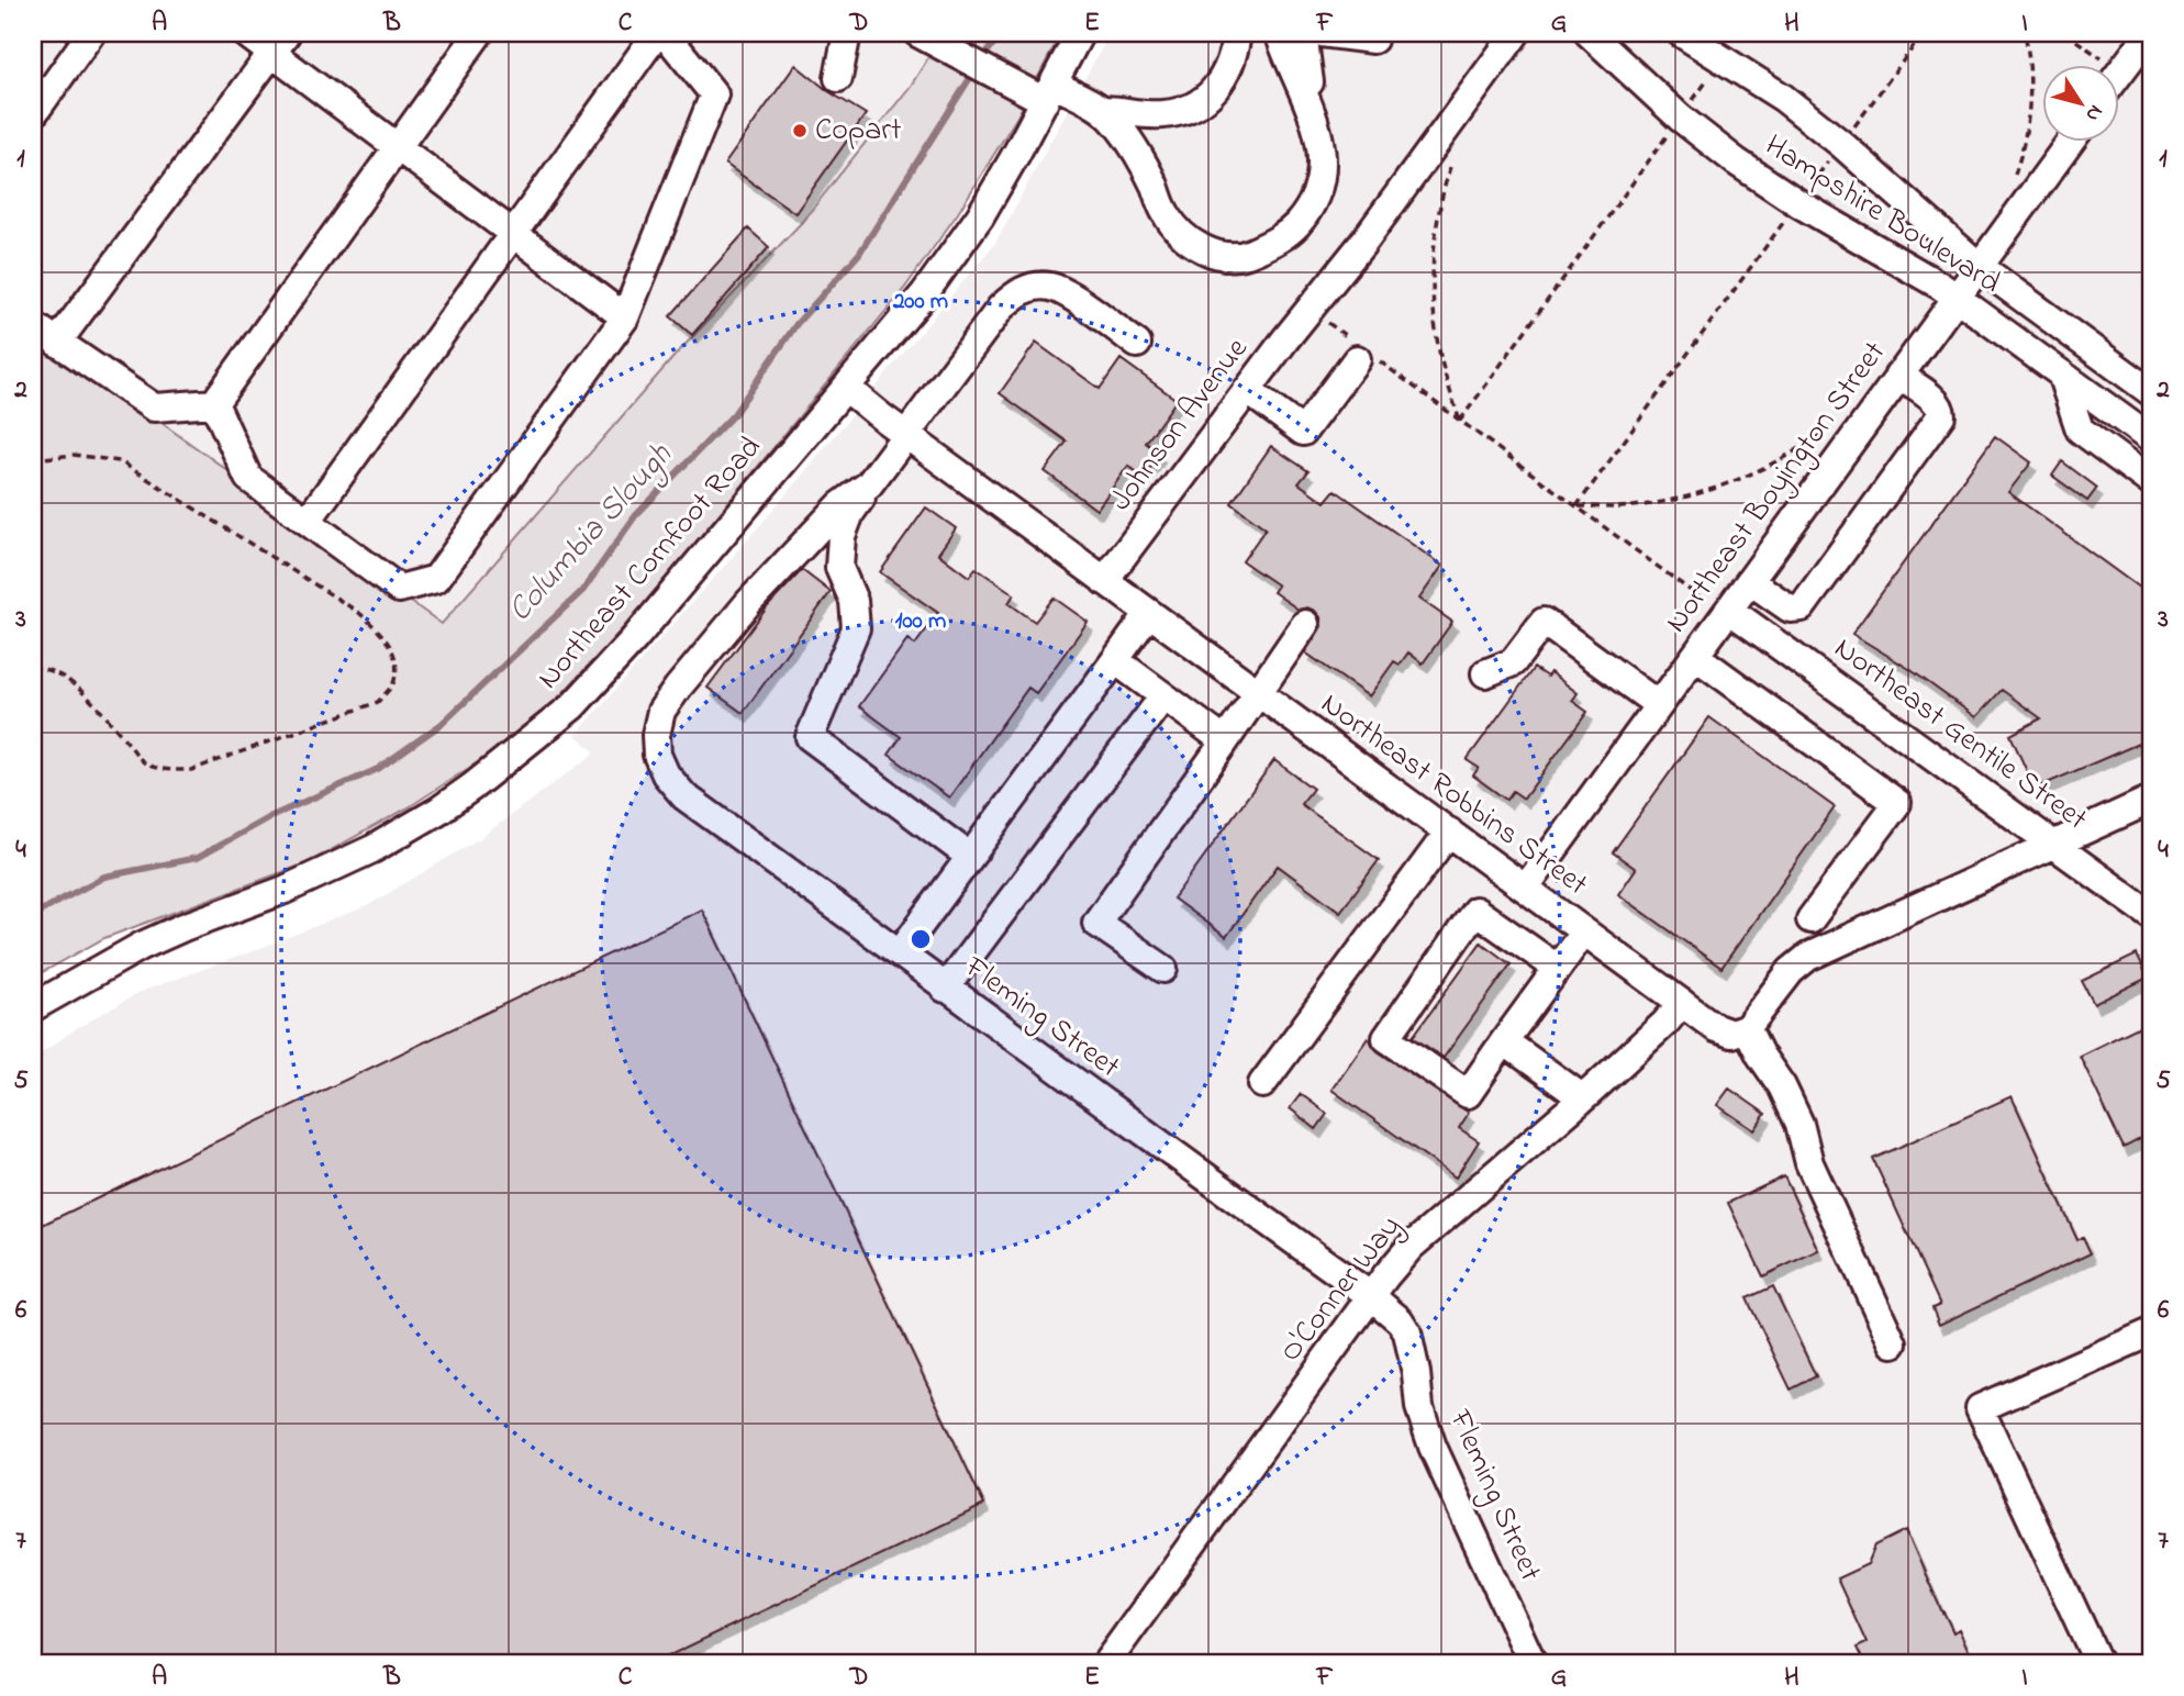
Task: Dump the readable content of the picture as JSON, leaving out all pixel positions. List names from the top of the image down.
{
  "streets": {
    "street": [
      "Hampshire Boulevard",
      "Johnson Avenue",
      "Northeast Boyington Street",
      "Northeast Cornfoot Road",
      "Northeast Gentile Street",
      "Northeast Robbins Street",
      "Fleming Street",
      "O'Conner Way"
    ]
  },
  "crossings": [
    ["Hampshire Boulevard", "Northeast Boyington Street"],
    ["Johnson Avenue", "Northeast Robbins Street"],
    ["Northeast Boyington Street", "Northeast Gentile Street"],
    ["Northeast Boyington Street", "Northeast Robbins Street"],
    ["Northeast Cornfoot Road", "Northeast Robbins Street"],
    ["Northeast Robbins Street", "Fleming Street"],
    ["Northeast Robbins Street", "O'Conner Way"],
    ["Fleming Street", "O'Conner Way"]
  ],
  "water": ["Columbia Slough"],
  "places": ["Copart"],
  "north": "bottom right",
  "grid": {
    "columns": [
      "A",
      "B",
      "C",
      "D",
      "E",
      "F",
      "G",
      "H",
      "I"
    ],
    "rows": [
      "1",
      "2",
      "3",
      "4",
      "5",
      "6",
      "7"
    ]
  },
  "rings": ["200 m", "100 m"]
}
